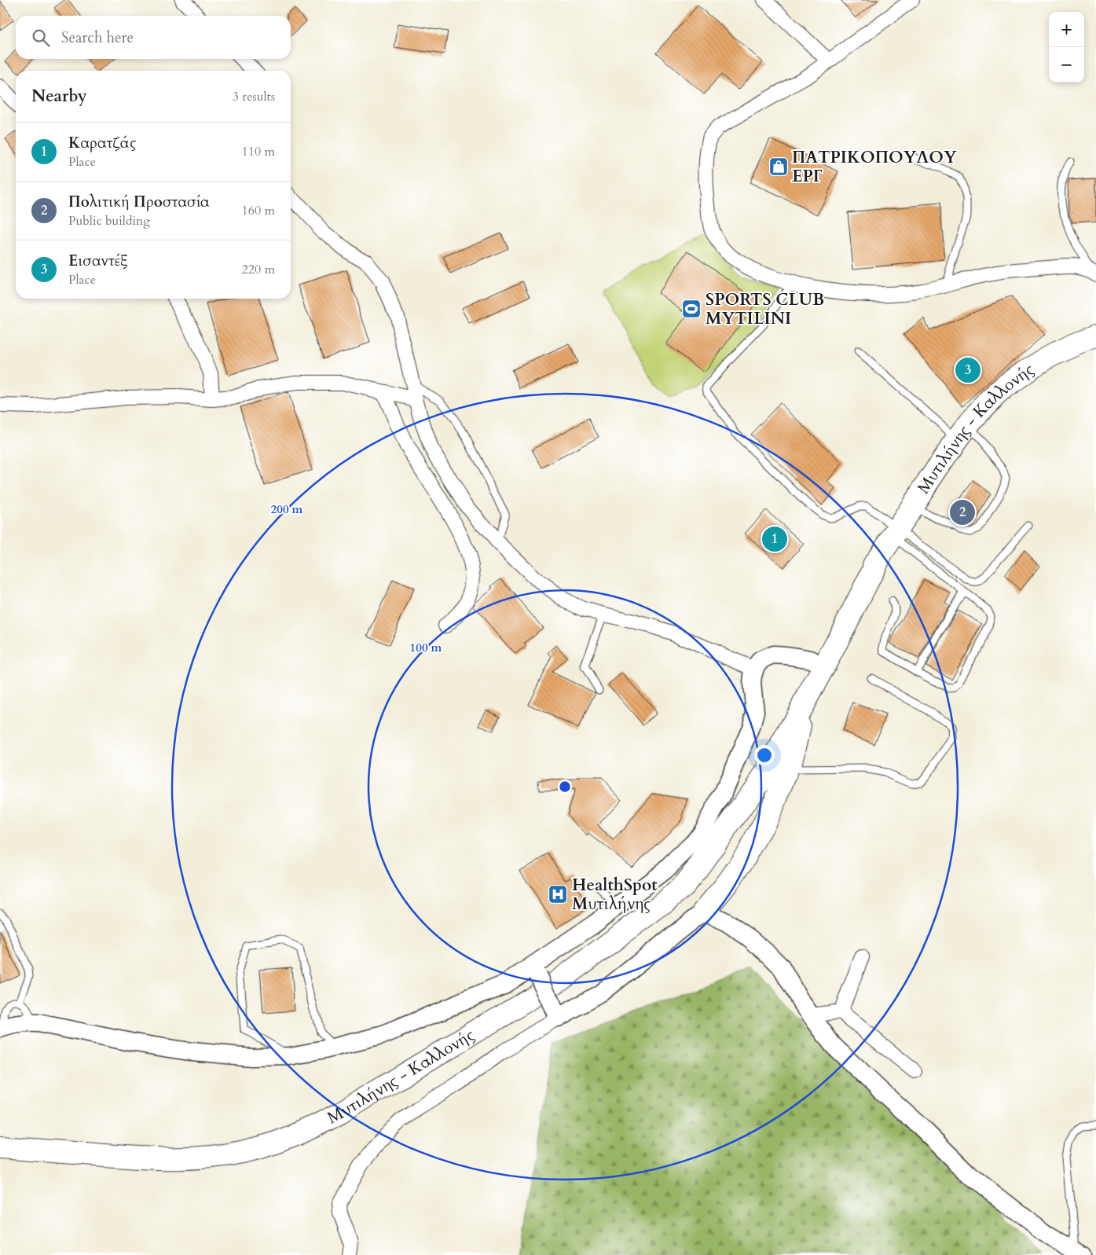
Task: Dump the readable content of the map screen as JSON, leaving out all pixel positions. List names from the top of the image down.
{
  "streets": {
    "main road": ["Μυτιλήνης - Καλλονής"]
  },
  "places": {
    "shop": ["ΠΑΤΡΙΚΟΠΟΥΛΟΥ ΕΡΓ"],
    "sports": ["SPORTS CLUB MYTILINI"],
    "hospital": ["HealthSpot Μυτιλήνης"]
  },
  "page": {
    "map_buttons": ["+", "−"],
    "search": "Search here",
    "heading": ["Nearby", "3 results"],
    "list": [
      {
        "mark": "1",
        "name": "Καρατζάς",
        "note": "Place",
        "value": "110 m"
      },
      {
        "mark": "2",
        "name": "Πολιτική Προστασία",
        "note": "Public building",
        "value": "160 m"
      },
      {
        "mark": "3",
        "name": "Εισαντέξ",
        "note": "Place",
        "value": "220 m"
      }
    ],
    "pins": ["3", "2", "1"]
  },
  "rings": ["200 m", "100 m"]
}
